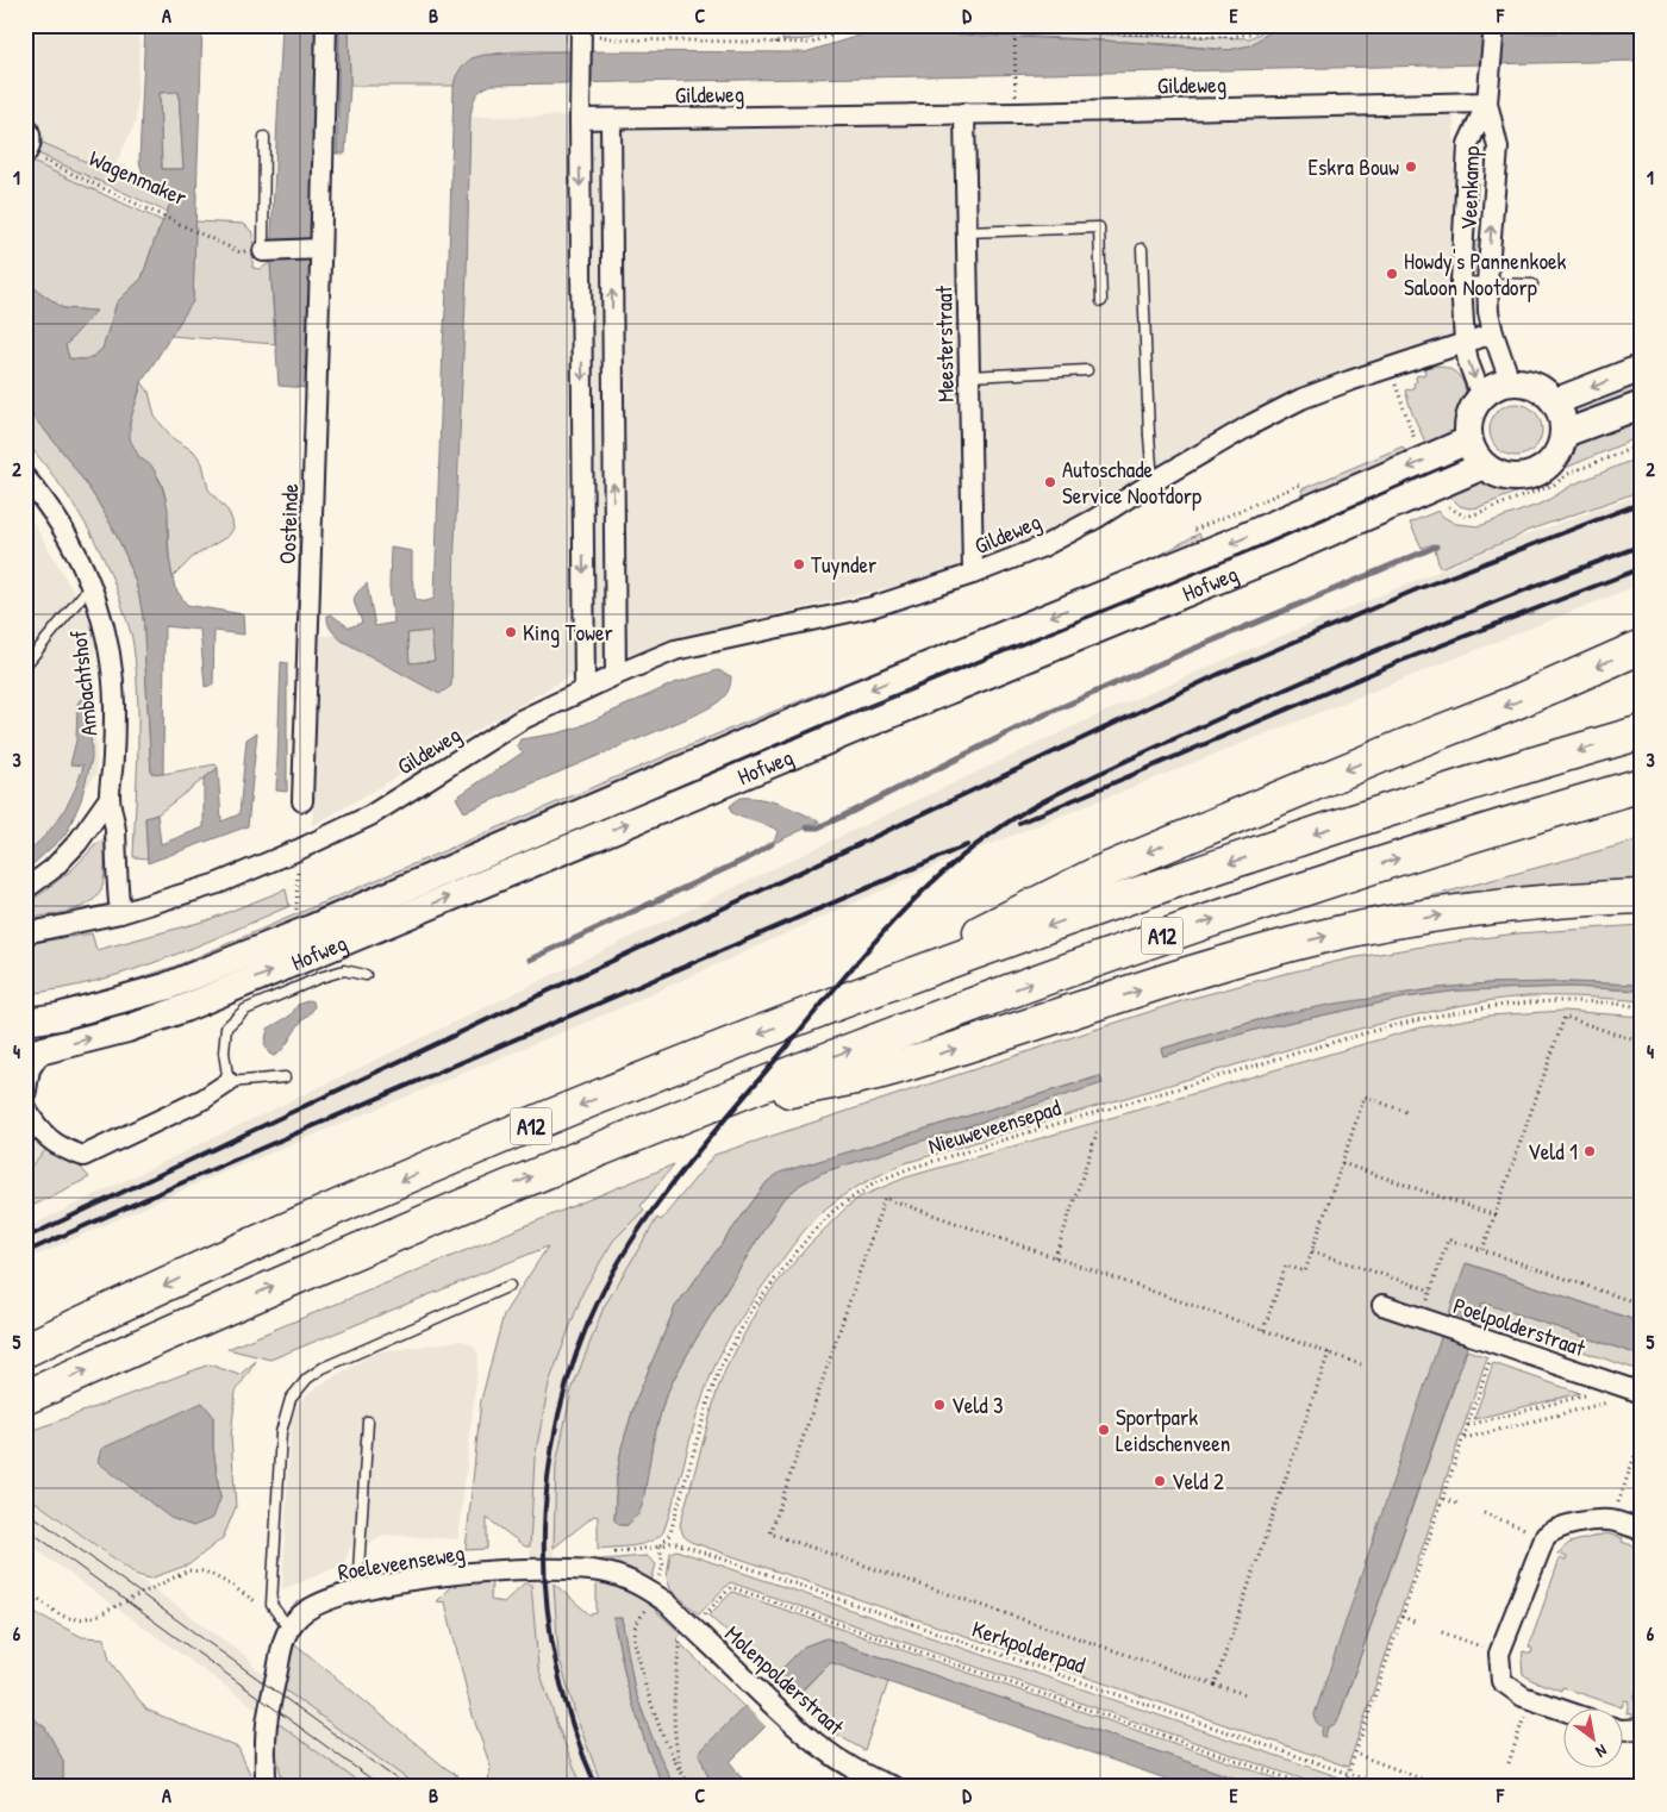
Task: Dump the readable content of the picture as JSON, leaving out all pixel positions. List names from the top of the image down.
{
  "streets": {
    "highway": ["A12"],
    "main road": ["Hofweg"],
    "street": [
      "Gildeweg",
      "Veenkamp",
      "Meesterstraat",
      "Oosteinde",
      "Ambachtshof",
      "Poelpolderstraat",
      "Roeleveenseweg",
      "Molenpolderstraat"
    ],
    "path": ["Wagenmaker", "Nieuweveensepad", "Kerkpolderpad"]
  },
  "crossings": [
    ["Gildeweg", "Veenkamp"],
    ["Gildeweg", "Meesterstraat"],
    ["Gildeweg", "Ambachtshof"],
    ["Veenkamp", "Hofweg"],
    ["Nieuweveensepad", "Kerkpolderpad"],
    ["Roeleveenseweg", "Molenpolderstraat"],
    ["Kerkpolderpad", "Molenpolderstraat"]
  ],
  "places": [
    "Eskra Bouw",
    "Howdy's Pannenkoek Saloon Nootdorp",
    "Autoschade Service Nootdorp",
    "Tuynder",
    "King Tower",
    "Veld 1",
    "Veld 3",
    "Sportpark Leidschenveen",
    "Veld 2"
  ],
  "north": "bottom right",
  "grid": {
    "columns": [
      "A",
      "B",
      "C",
      "D",
      "E",
      "F"
    ],
    "rows": [
      "1",
      "2",
      "3",
      "4",
      "5",
      "6"
    ]
  }
}
